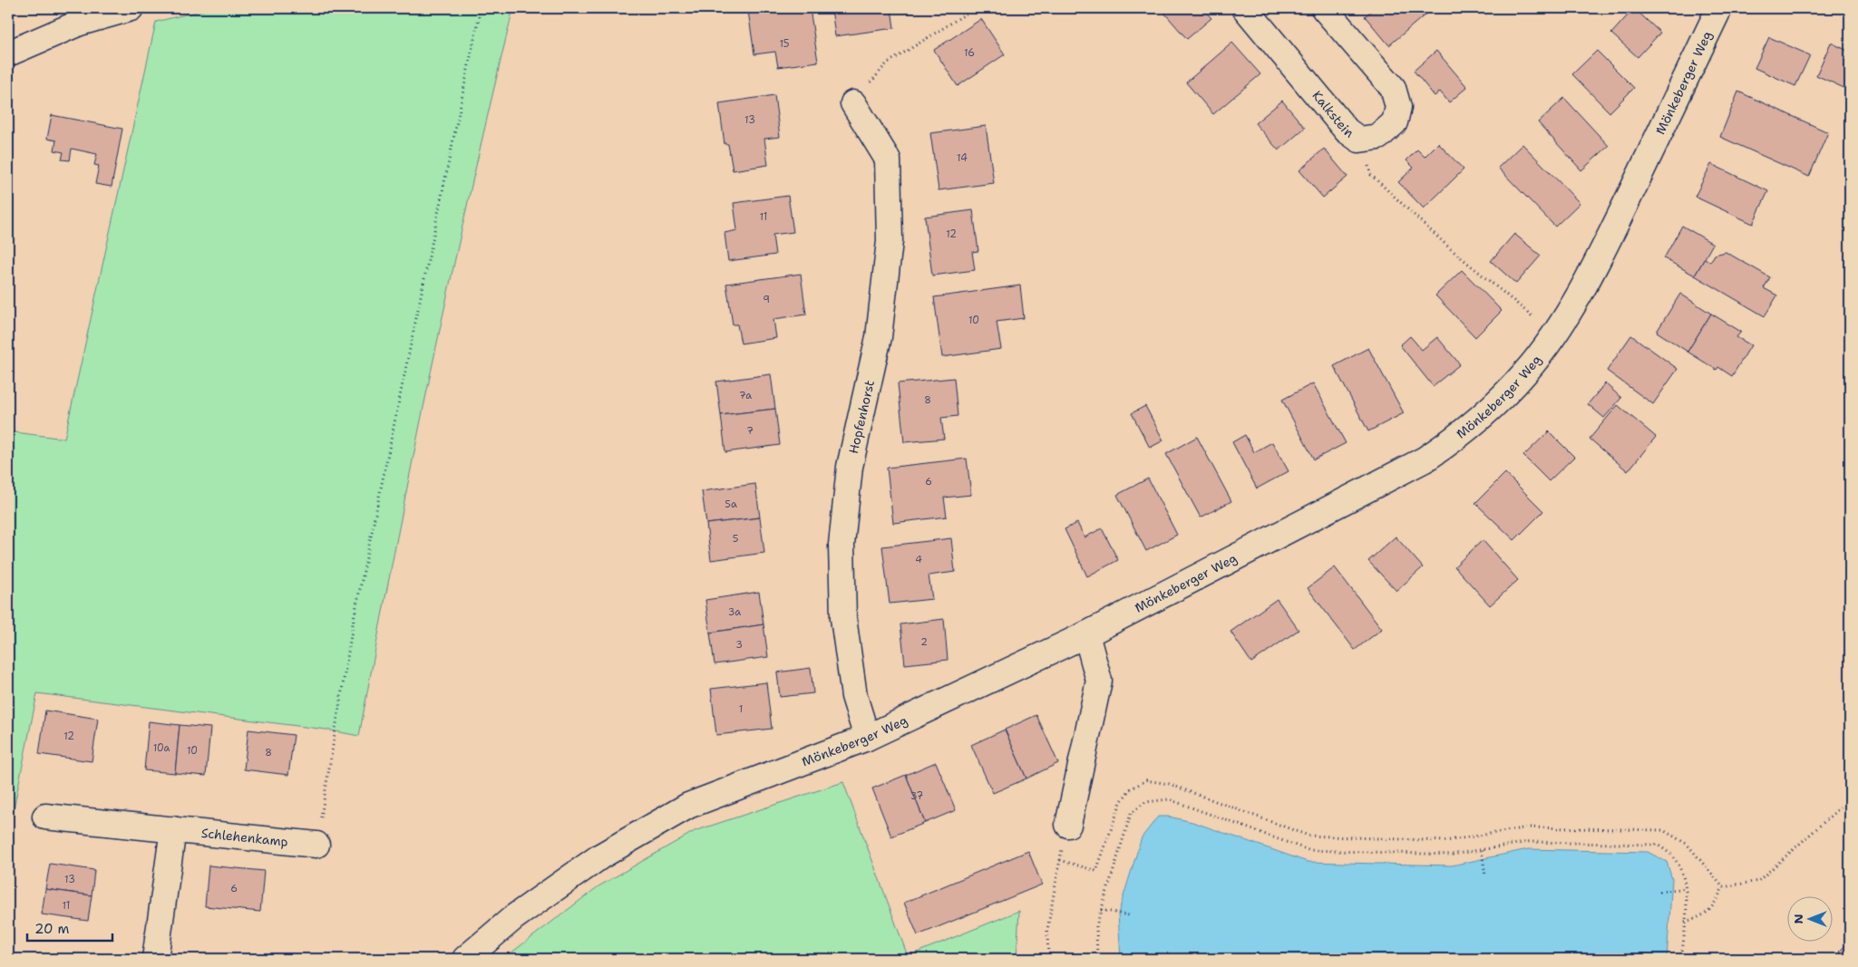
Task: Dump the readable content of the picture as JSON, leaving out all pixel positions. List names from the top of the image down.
{
  "streets": {
    "street": [
      "Mönkeberger Weg",
      "Kalkstein",
      "Hopfenhorst",
      "Schlehenkamp"
    ]
  },
  "crossings": [
    ["Mönkeberger Weg", "Hopfenhorst"]
  ],
  "house_numbers": [
    "15",
    "16",
    "13",
    "14",
    "11",
    "12",
    "9",
    "10",
    "7a",
    "8",
    "7",
    "6",
    "5a",
    "5",
    "4",
    "3a",
    "2",
    "3",
    "1",
    "12",
    "10a",
    "10",
    "8",
    "37",
    "13",
    "6",
    "11"
  ],
  "scale_bar": "20 m",
  "north": "left"
}
